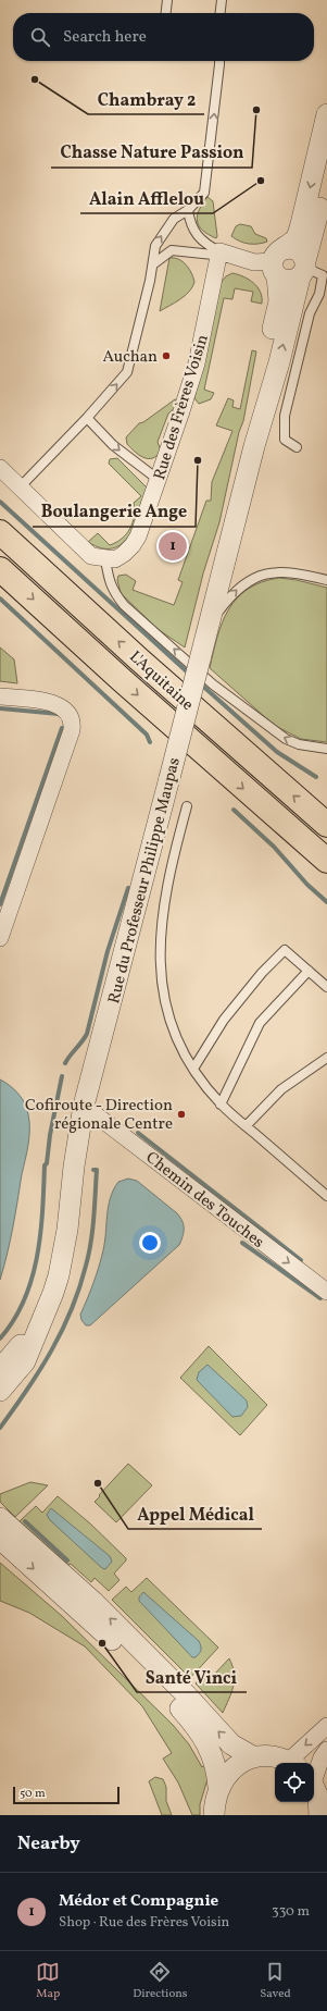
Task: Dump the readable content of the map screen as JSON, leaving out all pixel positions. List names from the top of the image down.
{
  "streets": {
    "highway": ["L'Aquitaine"],
    "street": ["Rue des Frères Voisin", "Rue du Professeur Philippe Maupas", "Chemin des Touches"]
  },
  "crossings": [
    ["Rue du Professeur Philippe Maupas", "Chemin des Touches"]
  ],
  "one_way": ["Chemin des Touches"],
  "places": [
    "Chambray 2",
    "Chasse Nature Passion",
    "Alain Afflelou",
    "Auchan",
    "Boulangerie Ange",
    "Cofiroute - Direction régionale Centre",
    "Appel Médical",
    "Santé Vinci"
  ],
  "scale_bar": "50 m",
  "page": {
    "search": "Search here",
    "pins": "1",
    "scale": "50 m",
    "heading": "Nearby",
    "list": [
      {
        "mark": "1",
        "name": "Médor et Compagnie",
        "note": "Shop · Rue des Frères Voisin",
        "value": "330 m"
      }
    ],
    "nav": ["Map", "Directions", "Saved"]
  }
}
